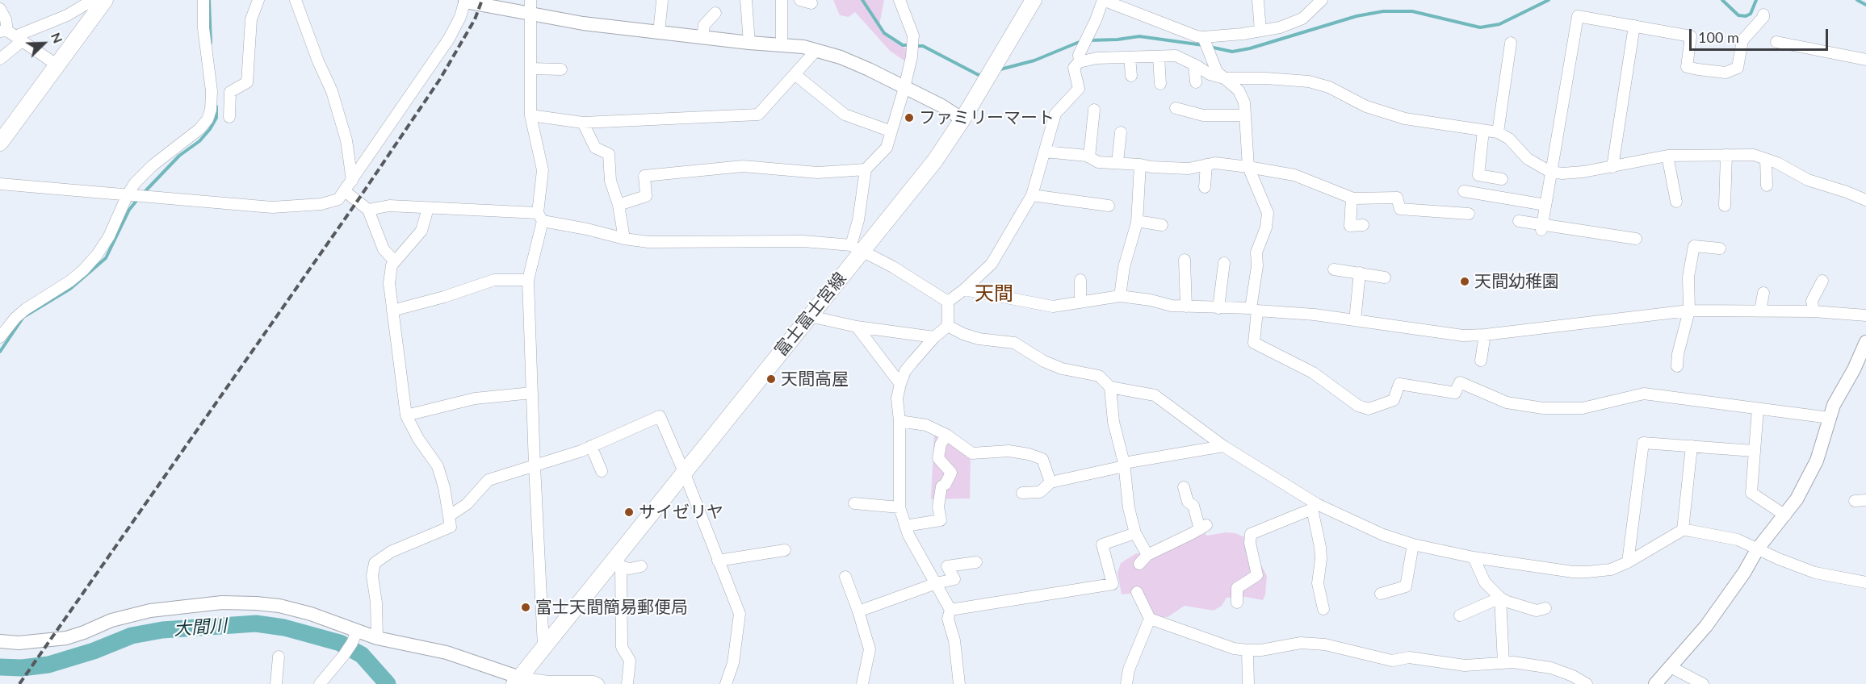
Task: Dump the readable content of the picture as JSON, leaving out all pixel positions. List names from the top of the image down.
{
  "streets": {
    "main road": ["富士富士宮線"]
  },
  "districts": ["天間"],
  "water": ["大間川"],
  "places": [
    "ファミリーマート",
    "天間幼稚園",
    "天間高屋",
    "サイゼリヤ",
    "富士天間簡易郵便局"
  ],
  "scale_bar": "100 m",
  "north": "top right"
}
